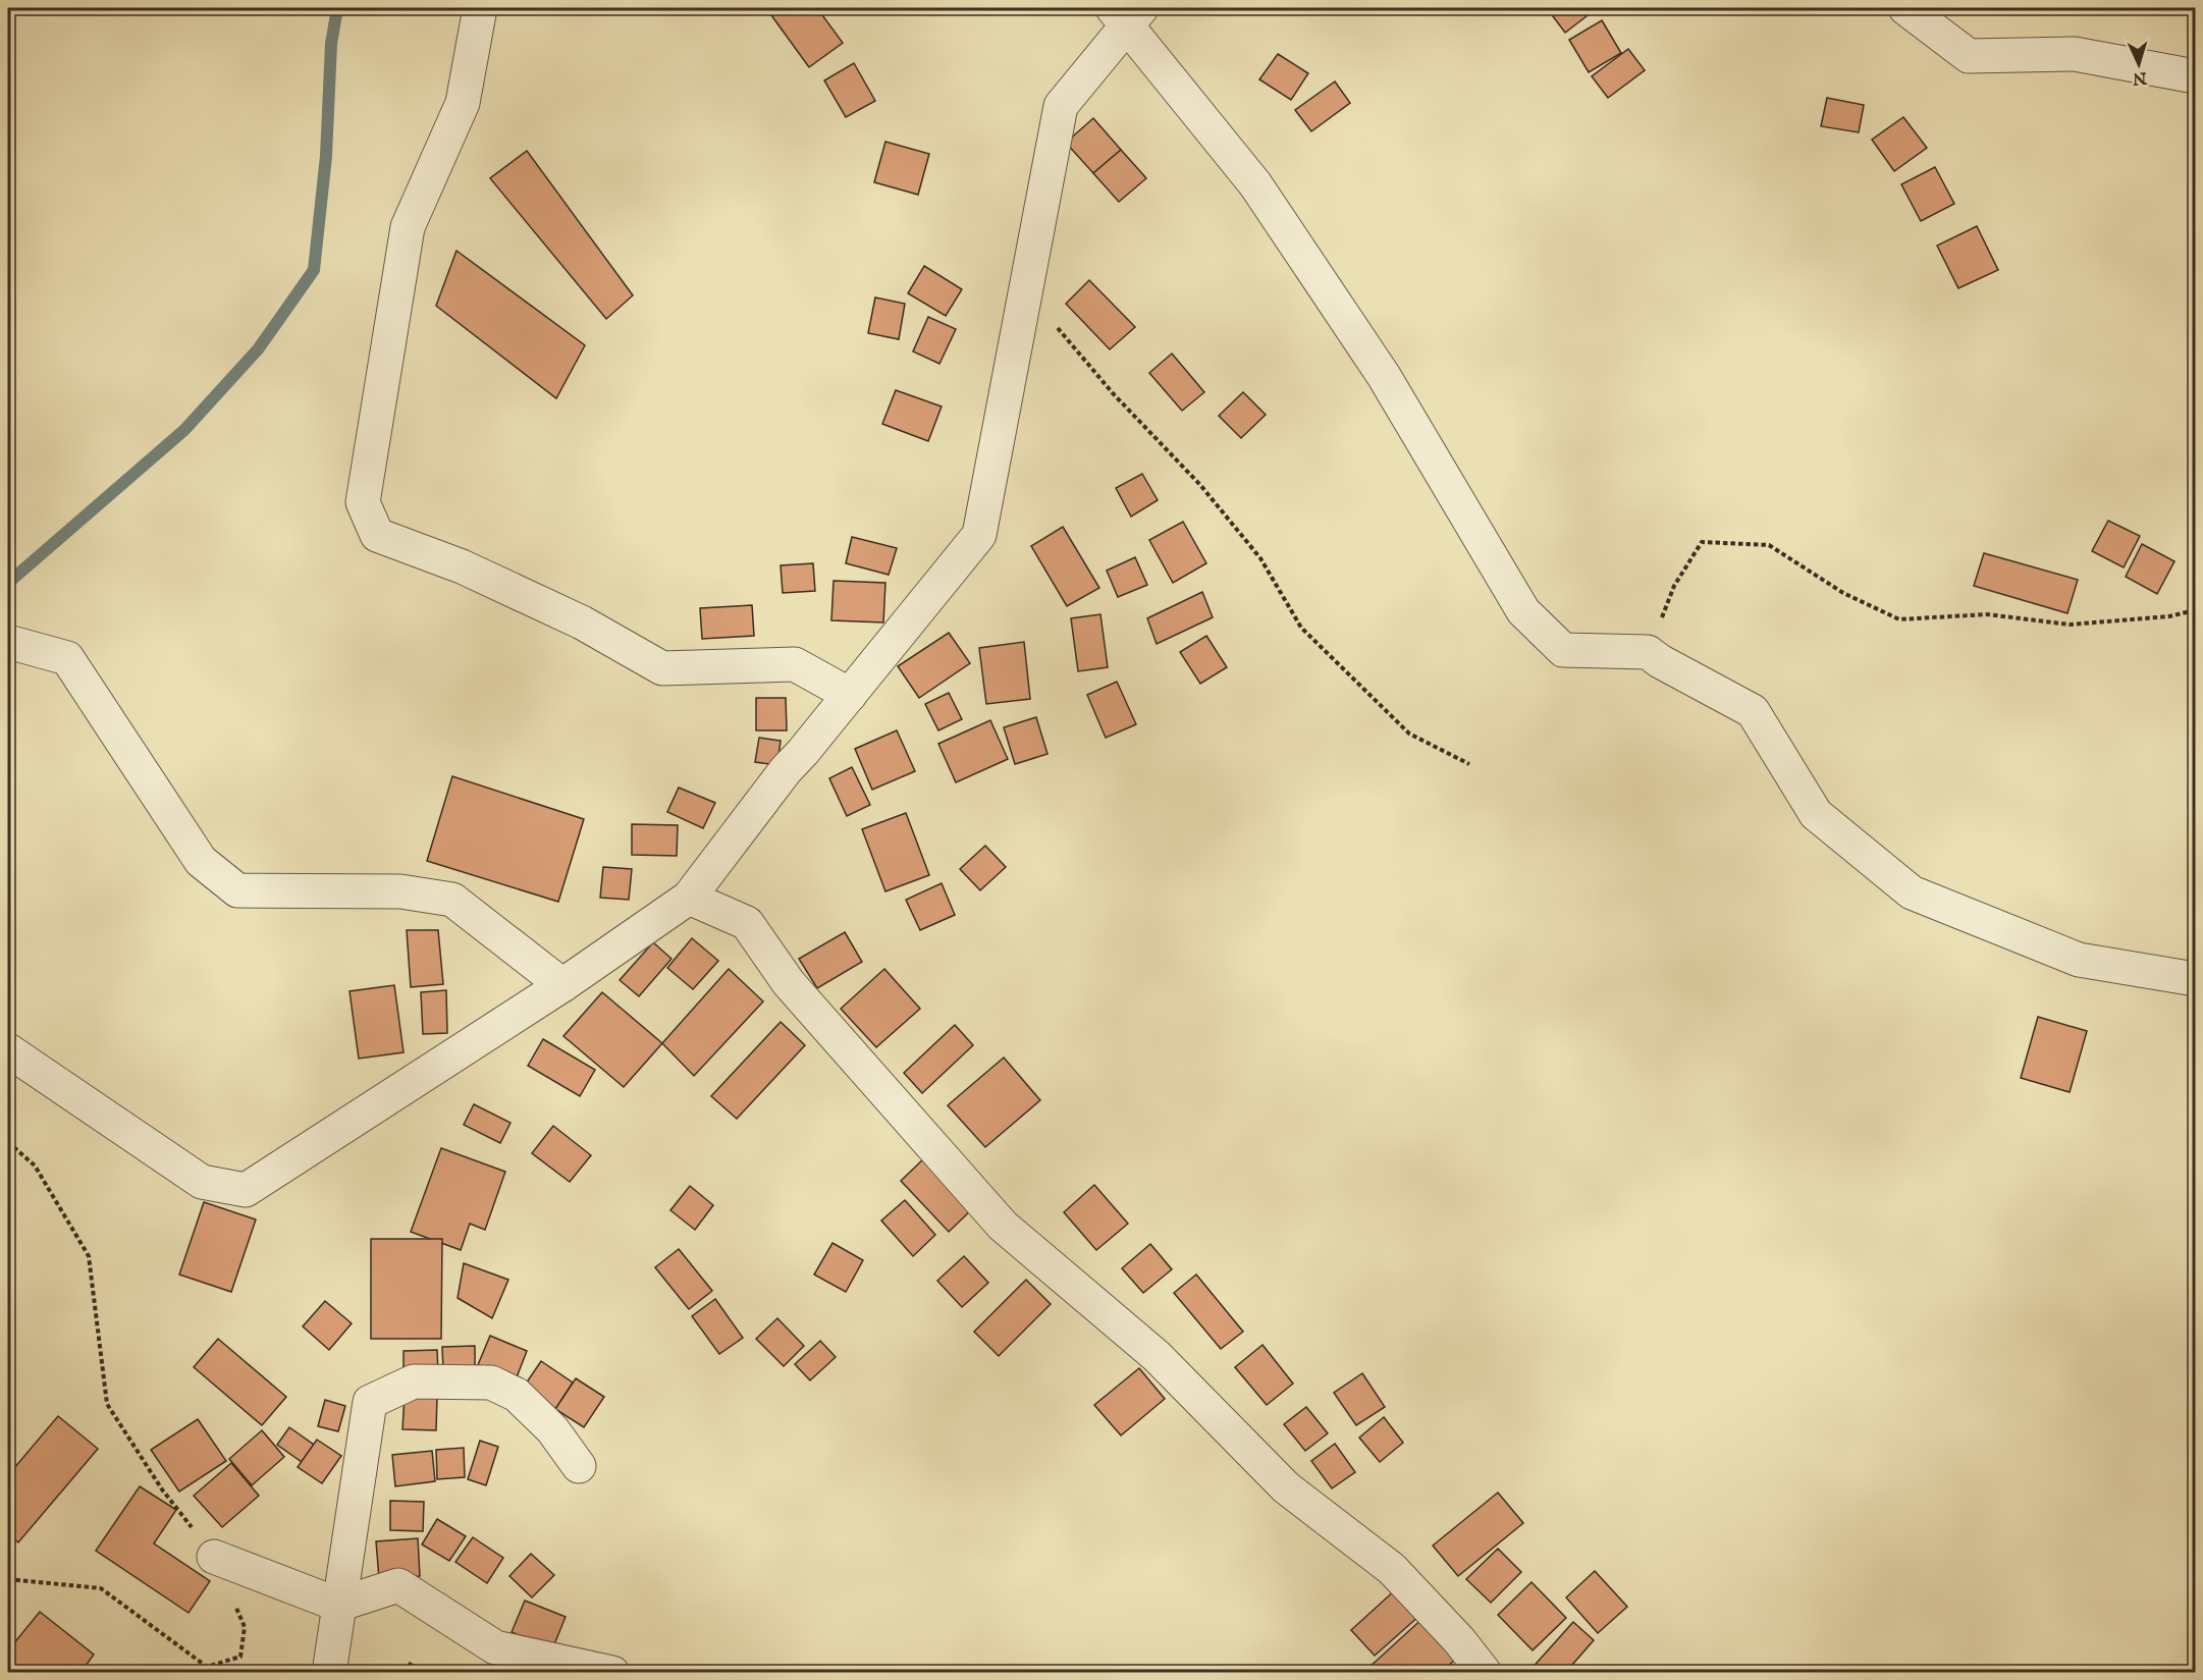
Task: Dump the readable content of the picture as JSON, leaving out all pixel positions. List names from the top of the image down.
{
  "north": "bottom"
}
